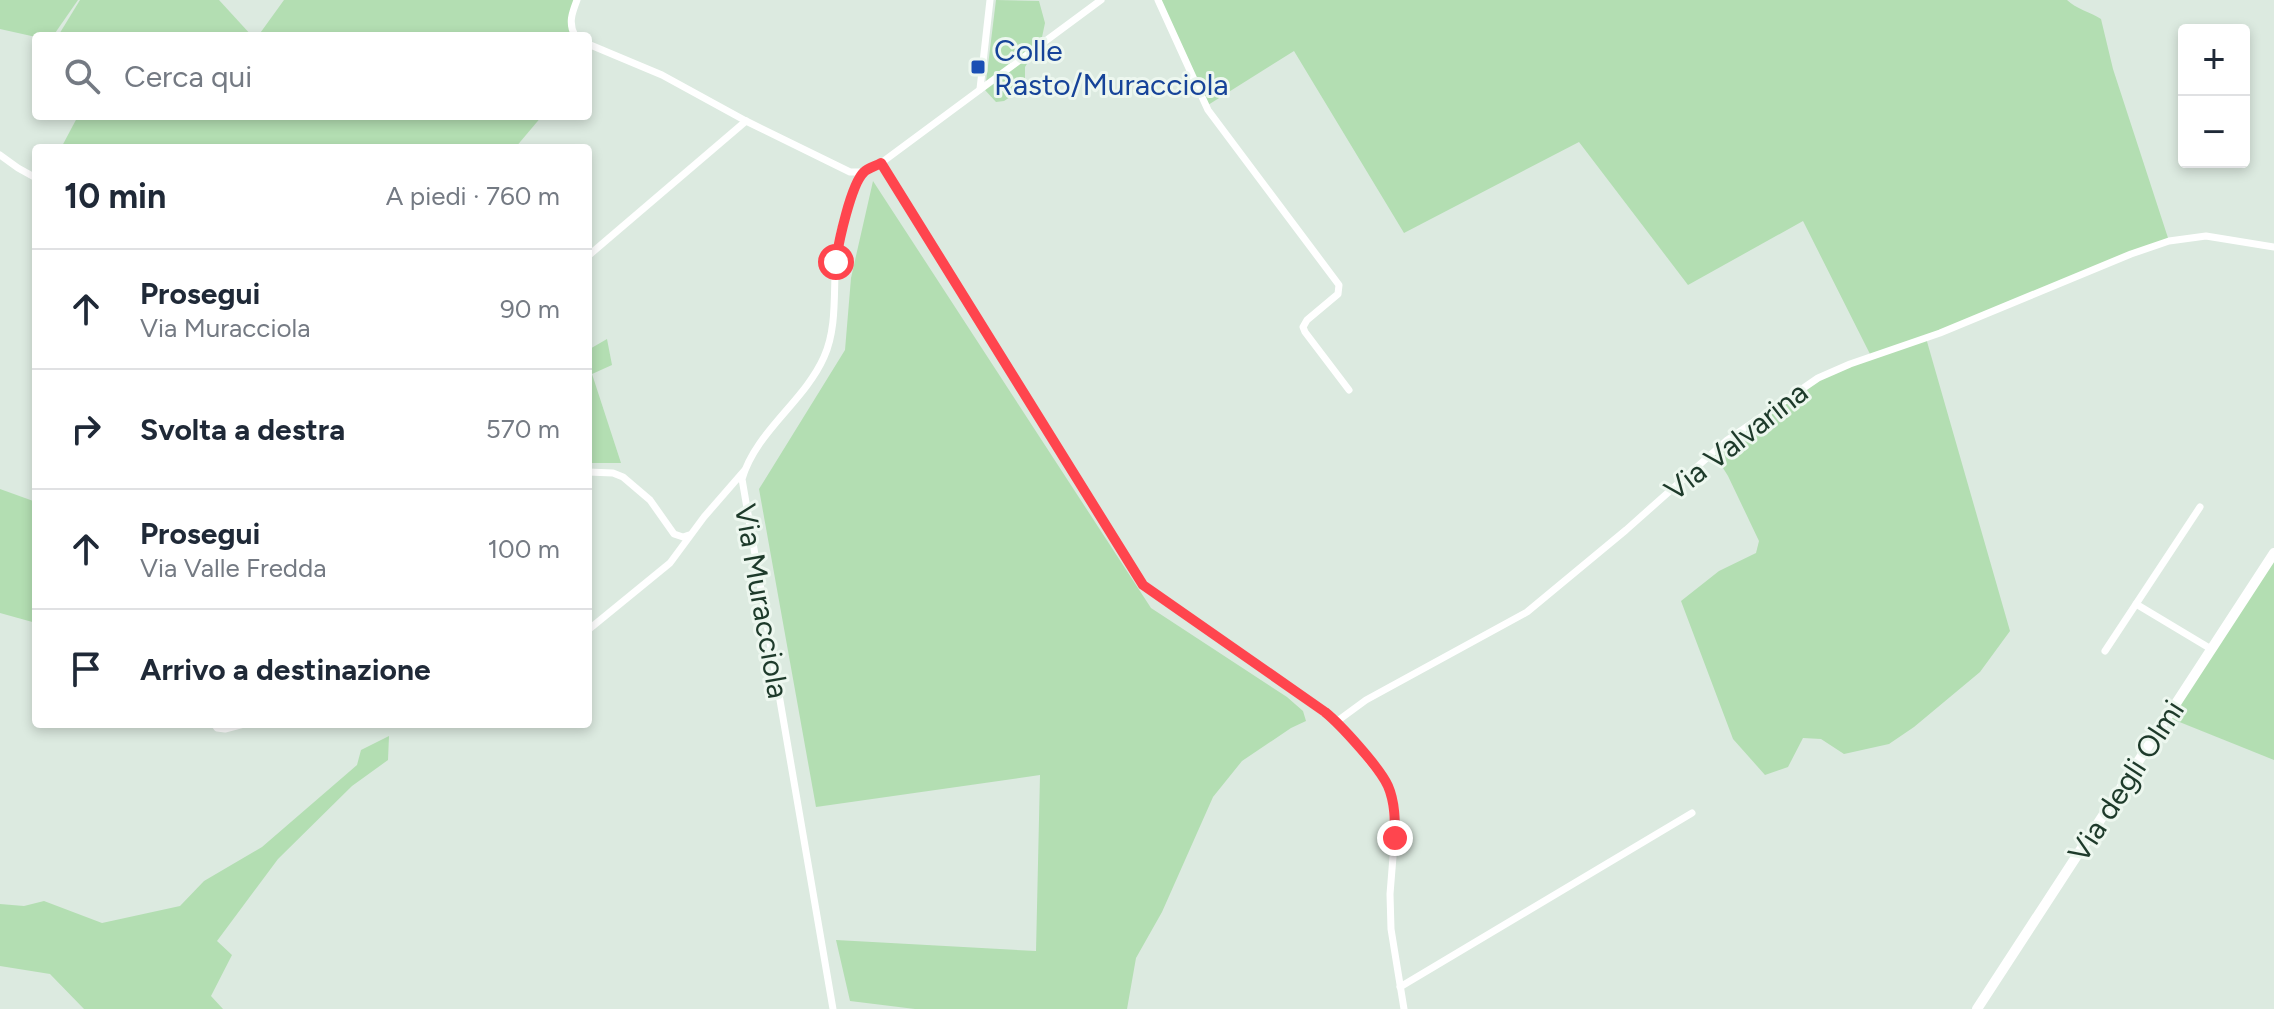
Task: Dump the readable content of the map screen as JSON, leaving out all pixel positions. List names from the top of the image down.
{
  "streets": {
    "street": ["Via Valvarina", "Via Muracciola", "Via degli Olmi"]
  },
  "places": {
    "transit": ["Colle Rasto/Muracciola"]
  },
  "page": {
    "map_buttons": ["+", "−"],
    "search": "Cerca qui",
    "heading": ["10 min", "A piedi · 760 m"],
    "list": [
      ["Prosegui", "Via Muracciola", "90 m"],
      ["Svolta a destra", "570 m"],
      ["Prosegui", "Via Valle Fredda", "100 m"],
      "Arrivo a destinazione"
    ]
  }
}
